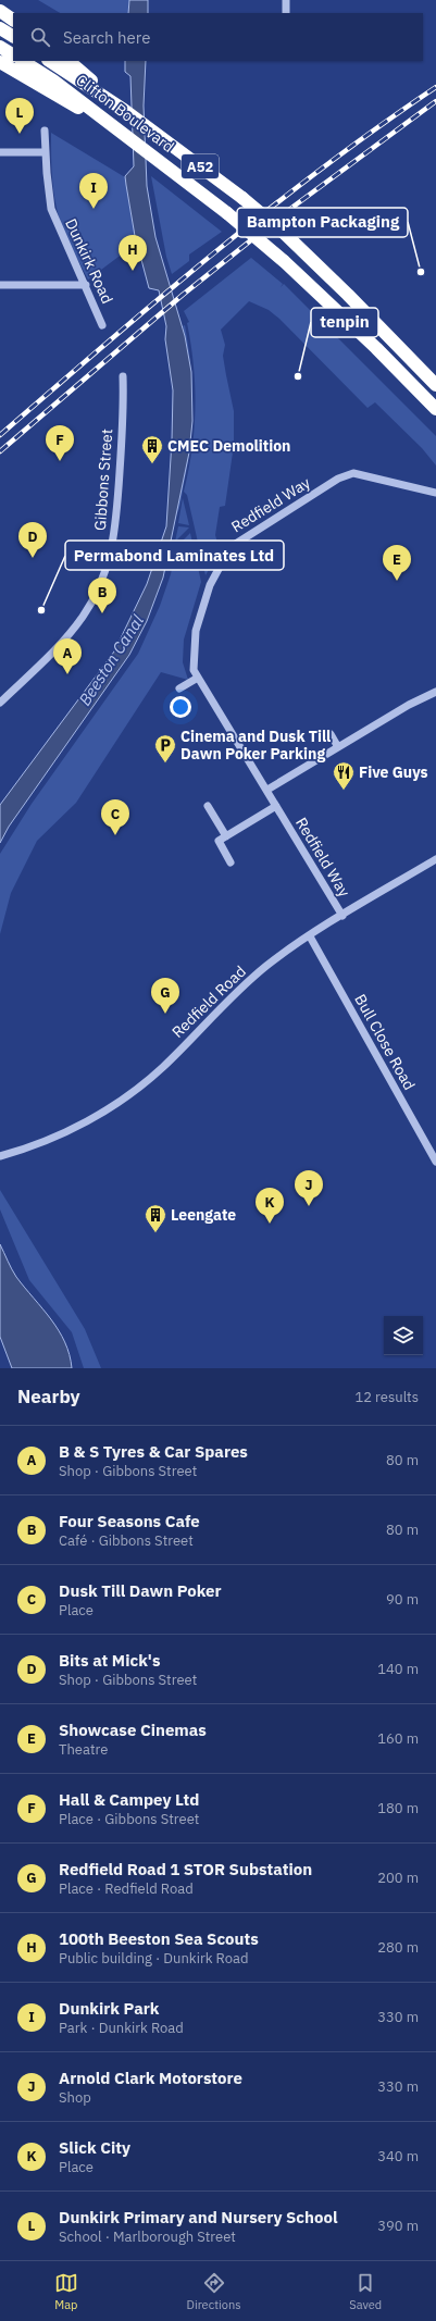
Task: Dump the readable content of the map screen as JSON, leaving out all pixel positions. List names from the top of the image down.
{
  "streets": {
    "highway": ["Clifton Boulevard", "A52"],
    "street": [
      "Dunkirk Road",
      "Gibbons Street",
      "Redfield Way",
      "Redfield Road",
      "Bull Close Road"
    ]
  },
  "crossings": [
    ["Redfield Way", "Redfield Road"],
    ["Redfield Road", "Bull Close Road"]
  ],
  "water": ["Beeston Canal"],
  "places": {
    "other": ["Bampton Packaging", "tenpin", "Permabond Laminates Ltd"],
    "building": ["CMEC Demolition", "Leengate"],
    "parking": ["Cinema and Dusk Till Dawn Poker Parking"],
    "restaurant": ["Five Guys"]
  },
  "page": {
    "search": "Search here",
    "pins": [
      "L",
      "I",
      "H",
      "F",
      "D",
      "E",
      "B",
      "A",
      "C",
      "G",
      "J",
      "K"
    ],
    "heading": ["Nearby", "12 results"],
    "list": [
      {
        "mark": "A",
        "name": "B & S Tyres & Car Spares",
        "note": "Shop · Gibbons Street",
        "value": "80 m"
      },
      {
        "mark": "B",
        "name": "Four Seasons Cafe",
        "note": "Café · Gibbons Street",
        "value": "80 m"
      },
      {
        "mark": "C",
        "name": "Dusk Till Dawn Poker",
        "note": "Place",
        "value": "90 m"
      },
      {
        "mark": "D",
        "name": "Bits at Mick's",
        "note": "Shop · Gibbons Street",
        "value": "140 m"
      },
      {
        "mark": "E",
        "name": "Showcase Cinemas",
        "note": "Theatre",
        "value": "160 m"
      },
      {
        "mark": "F",
        "name": "Hall & Campey Ltd",
        "note": "Place · Gibbons Street",
        "value": "180 m"
      },
      {
        "mark": "G",
        "name": "Redfield Road 1 STOR Substation",
        "note": "Place · Redfield Road",
        "value": "200 m"
      },
      {
        "mark": "H",
        "name": "100th Beeston Sea Scouts",
        "note": "Public building · Dunkirk Road",
        "value": "280 m"
      },
      {
        "mark": "I",
        "name": "Dunkirk Park",
        "note": "Park · Dunkirk Road",
        "value": "330 m"
      },
      {
        "mark": "J",
        "name": "Arnold Clark Motorstore",
        "note": "Shop",
        "value": "330 m"
      },
      {
        "mark": "K",
        "name": "Slick City",
        "note": "Place",
        "value": "340 m"
      },
      {
        "mark": "L",
        "name": "Dunkirk Primary and Nursery School",
        "note": "School · Marlborough Street",
        "value": "390 m"
      }
    ],
    "nav": ["Map", "Directions", "Saved"]
  }
}
